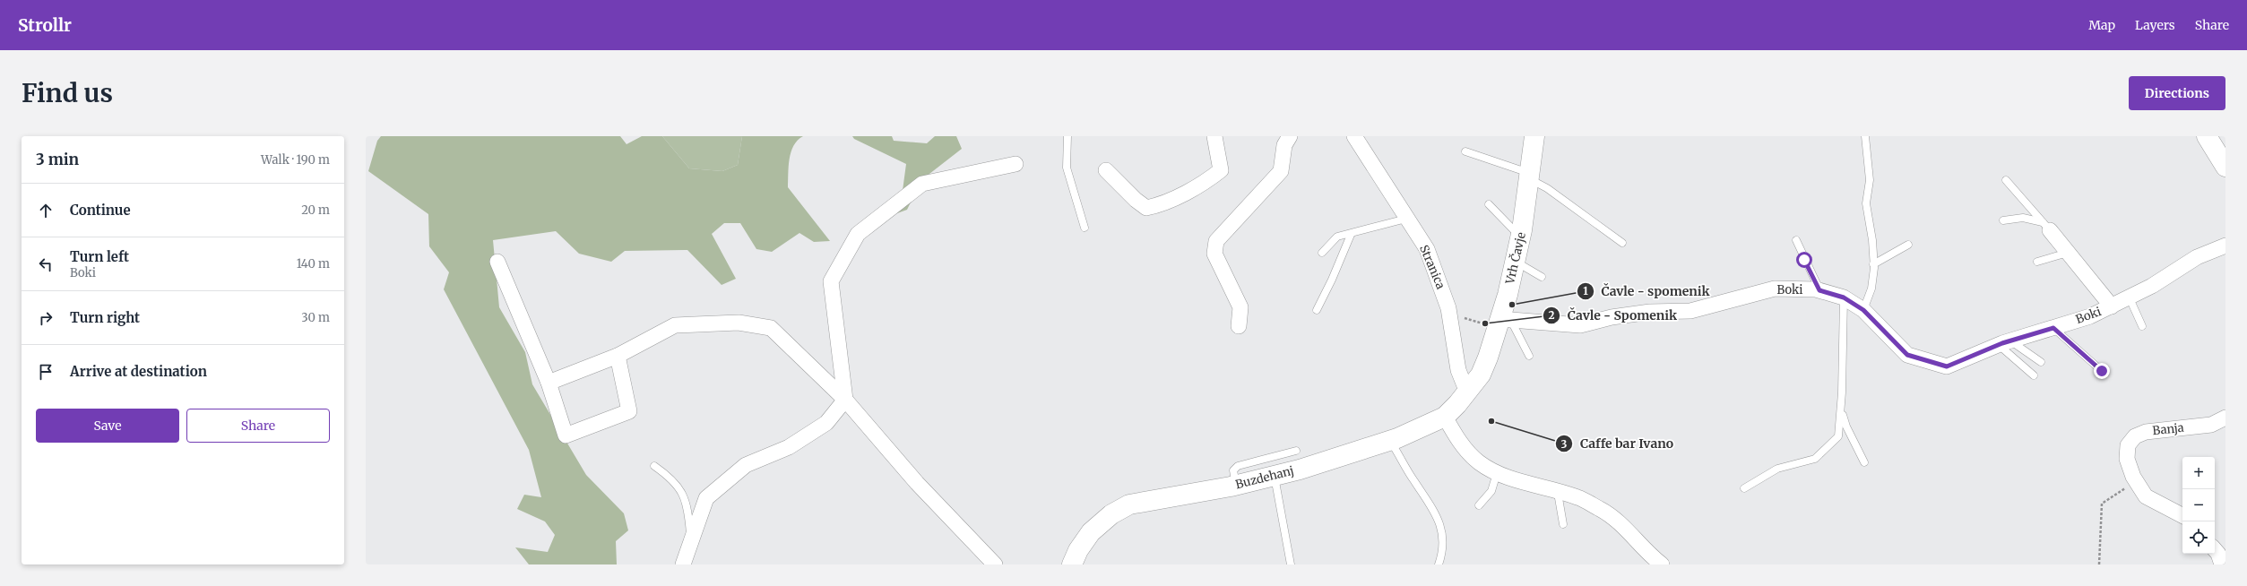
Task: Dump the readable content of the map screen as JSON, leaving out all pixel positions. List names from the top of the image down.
{
  "streets": {
    "main road": ["Vrh Čavje", "Buzdehanj"],
    "street": ["Stranica", "Boki", "Banja"]
  },
  "crossings": [
    ["Vrh Čavje", "Stranica"],
    ["Vrh Čavje", "Boki"],
    ["Vrh Čavje", "Buzdehanj"],
    ["Stranica", "Buzdehanj"]
  ],
  "places": ["Čavle - spomenik", "Čavle - Spomenik", "Caffe bar Ivano"],
  "page": {
    "header": "Strollr",
    "nav": ["Map", "Layers", "Share"],
    "buttons": [
      "Directions",
      ["Save", "Share"]
    ],
    "title": "Find us",
    "heading": ["3 min", "Walk · 190 m"],
    "list": [
      ["Continue", "20 m"],
      ["Turn left", "Boki", "140 m"],
      ["Turn right", "30 m"],
      "Arrive at destination"
    ],
    "map_buttons": ["+", "−"]
  }
}
